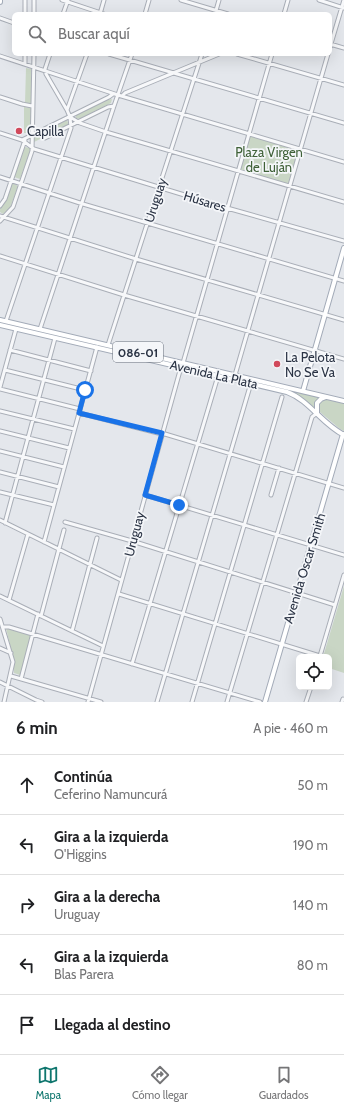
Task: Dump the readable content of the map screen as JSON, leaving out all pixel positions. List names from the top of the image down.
{
  "streets": {
    "main road": ["086-01", "Avenida La Plata", "Avenida Oscar Smith"],
    "street": ["Uruguay", "Húsares"]
  },
  "crossings": [
    ["Uruguay", "Húsares"],
    ["Uruguay", "Avenida La Plata"],
    ["Avenida La Plata", "Avenida Oscar Smith"]
  ],
  "parks": ["Plaza Virgen de Luján"],
  "places": ["Capilla", "La Pelota No Se Va"],
  "page": {
    "search": "Buscar aquí",
    "heading": ["6 min", "A pie · 460 m"],
    "list": [
      ["Continúa", "Ceferino Namuncurá", "50 m"],
      ["Gira a la izquierda", "O'Higgins", "190 m"],
      ["Gira a la derecha", "Uruguay", "140 m"],
      ["Gira a la izquierda", "Blas Parera", "80 m"],
      "Llegada al destino"
    ],
    "nav": ["Mapa", "Cómo llegar", "Guardados"]
  }
}
